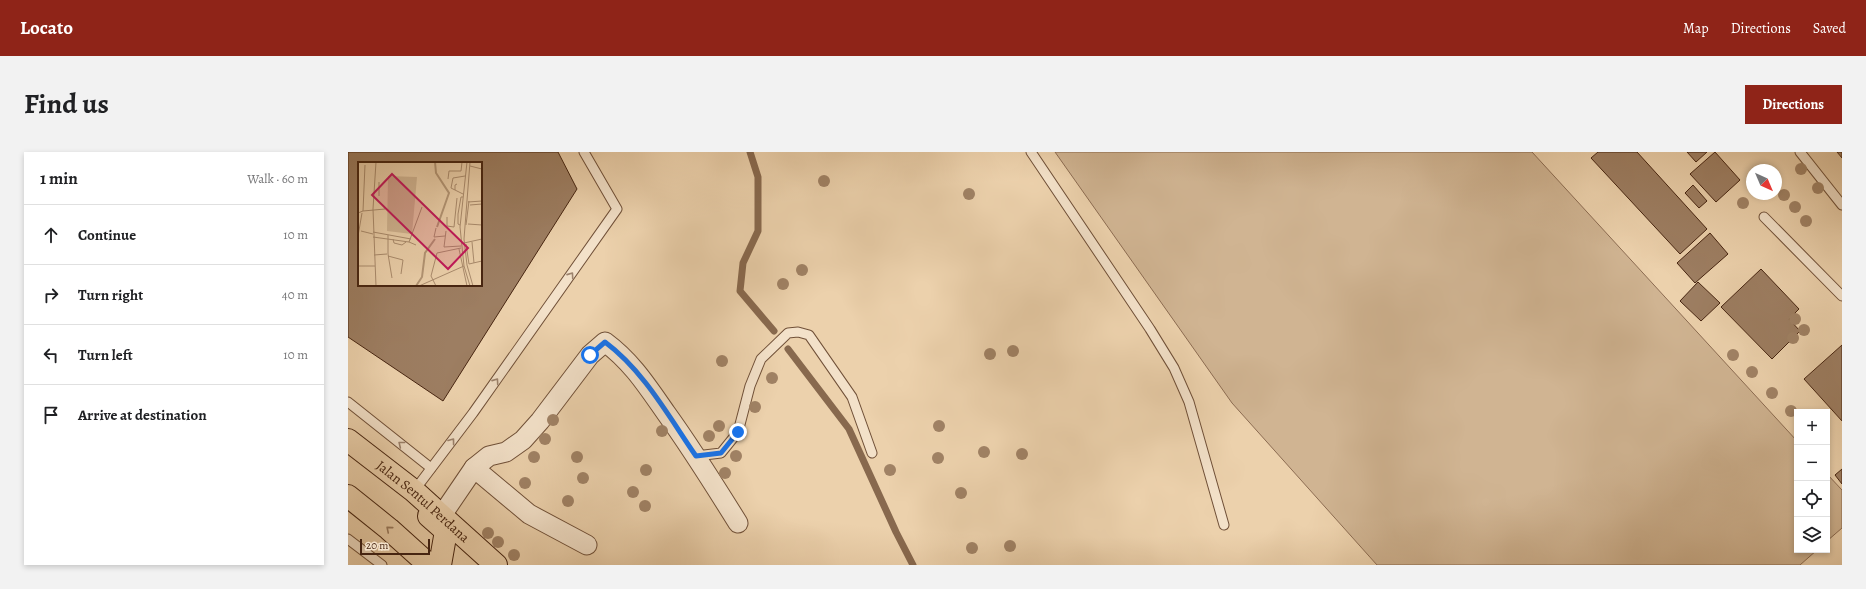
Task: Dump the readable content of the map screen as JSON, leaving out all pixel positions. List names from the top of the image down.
{
  "streets": {
    "main road": ["Jalan Sentul Perdana"]
  },
  "scale_bar": "20 m",
  "north": "bottom right",
  "page": {
    "header": "Locato",
    "nav": ["Map", "Directions", "Saved"],
    "title": "Find us",
    "buttons": "Directions",
    "heading": ["1 min", "Walk · 60 m"],
    "list": [
      ["Continue", "10 m"],
      ["Turn right", "40 m"],
      ["Turn left", "10 m"],
      "Arrive at destination"
    ],
    "map_buttons": ["+", "−"],
    "scale": "20 m"
  }
}
